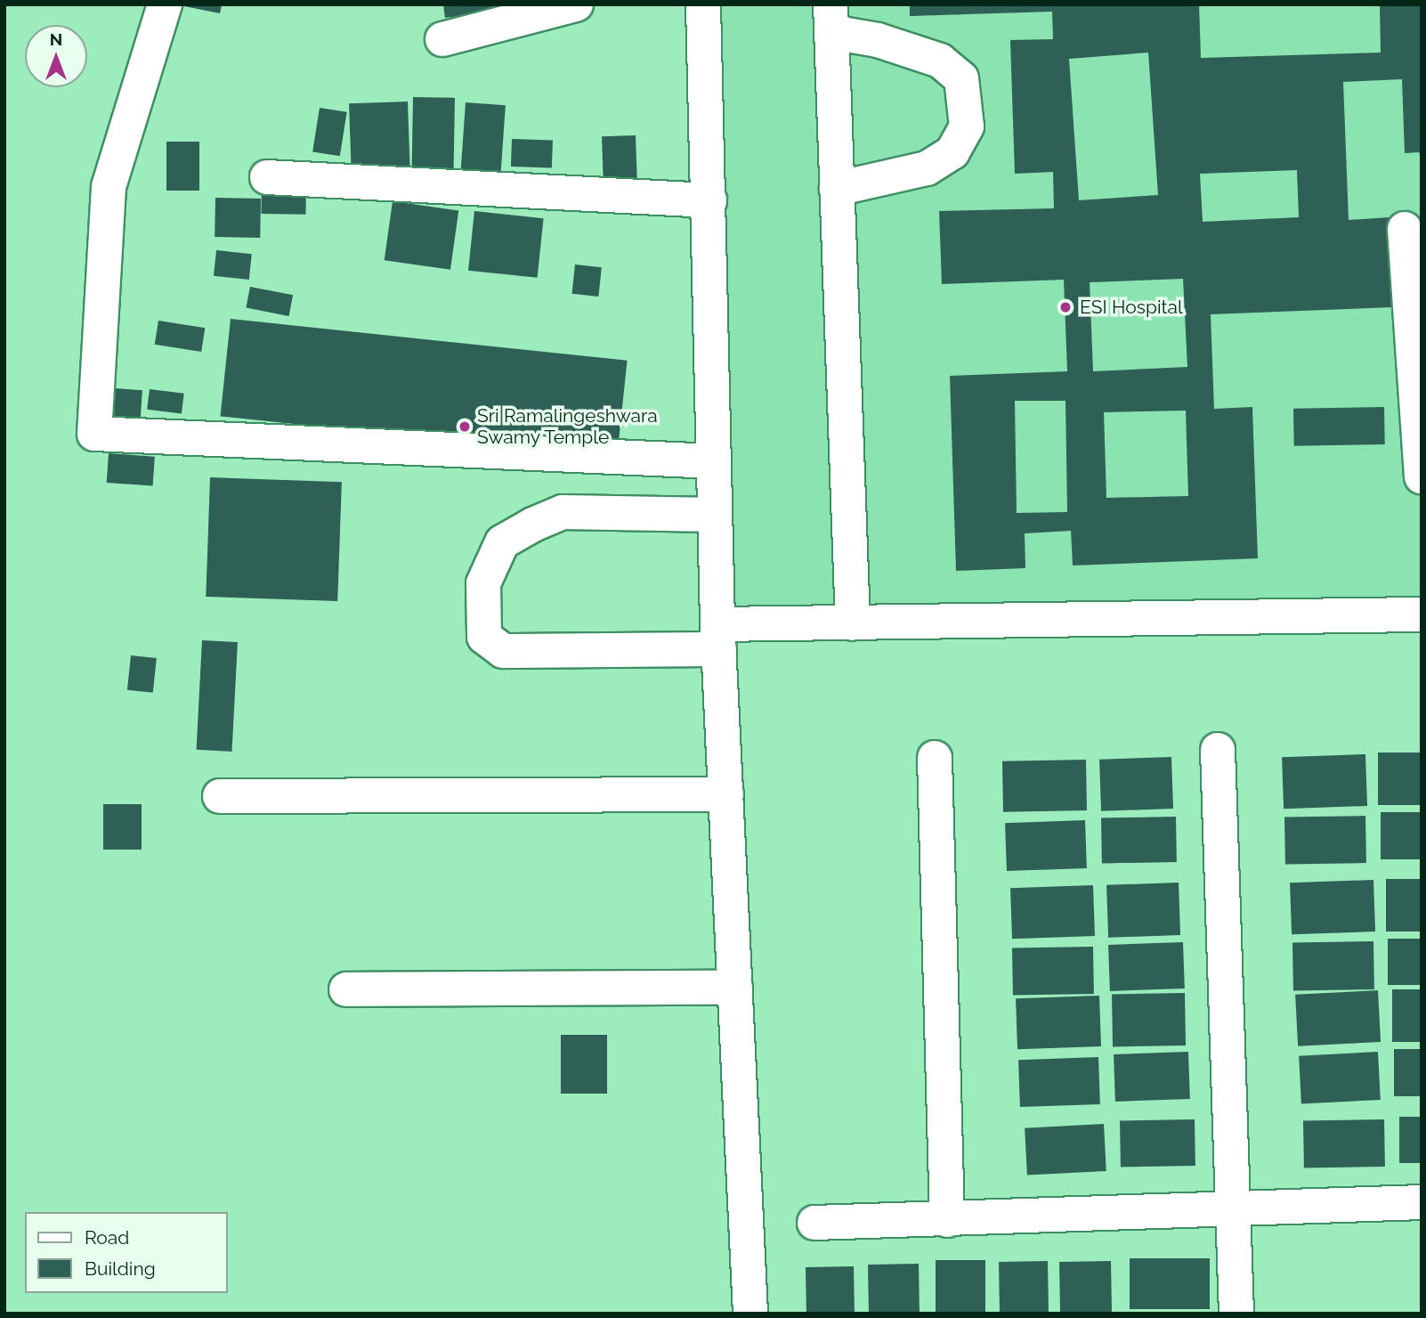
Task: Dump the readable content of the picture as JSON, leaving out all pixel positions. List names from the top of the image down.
{
  "places": ["ESI Hospital", "Sri Ramalingeshwara Swamy Temple"],
  "legend": ["Road", "Building"],
  "north": "top"
}
